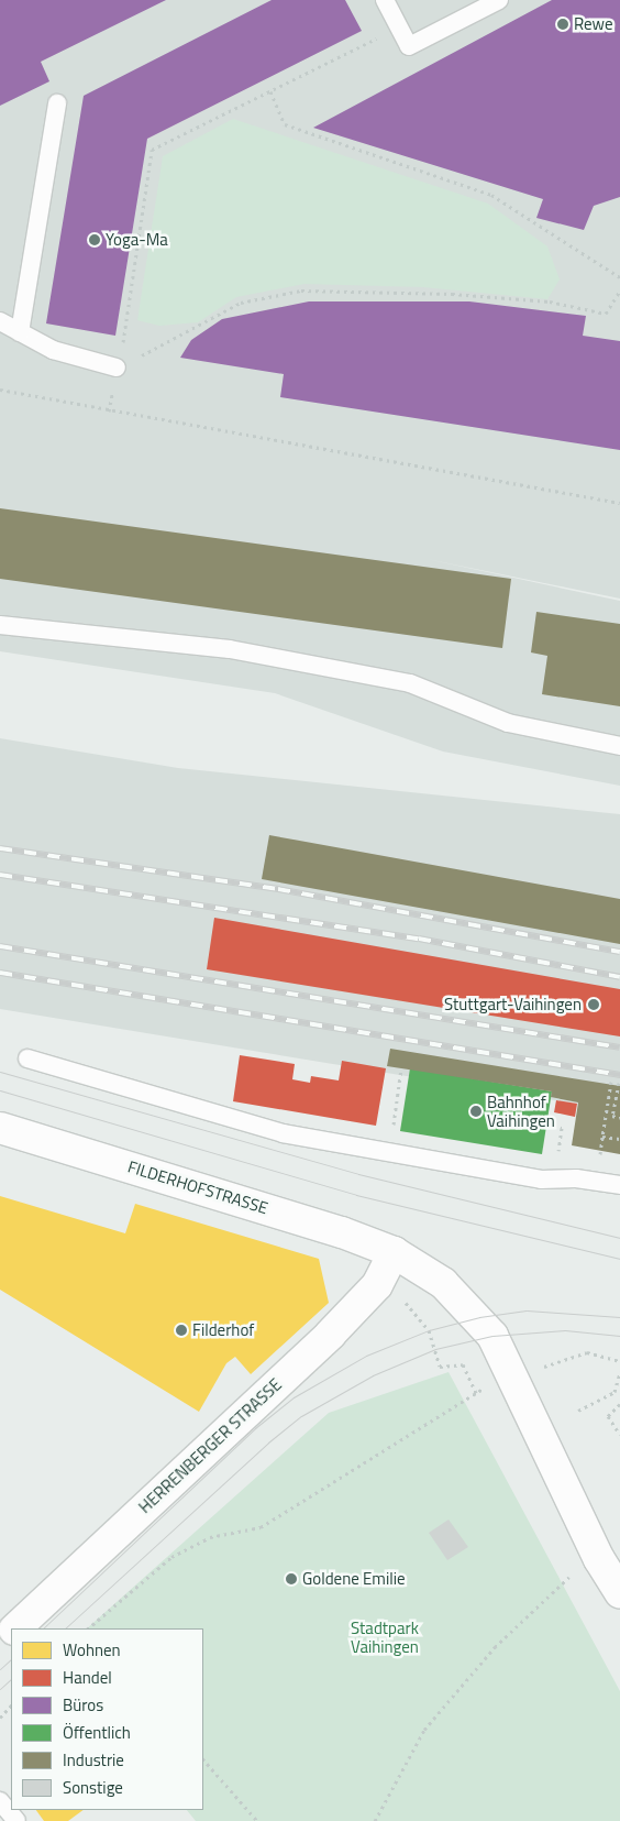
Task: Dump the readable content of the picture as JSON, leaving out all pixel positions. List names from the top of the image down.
{
  "streets": {
    "street": ["FILDERHOFSTRASSE", "HERRENBERGER STRASSE"]
  },
  "crossings": [
    ["FILDERHOFSTRASSE", "HERRENBERGER STRASSE"]
  ],
  "parks": ["Stadtpark Vaihingen"],
  "places": [
    "Rewe",
    "Yoga-Ma",
    "Stuttgart-Vaihingen",
    "Bahnhof Vaihingen",
    "Filderhof",
    "Goldene Emilie"
  ],
  "legend": [
    "Wohnen",
    "Handel",
    "Büros",
    "Öffentlich",
    "Industrie",
    "Sonstige"
  ]
}
